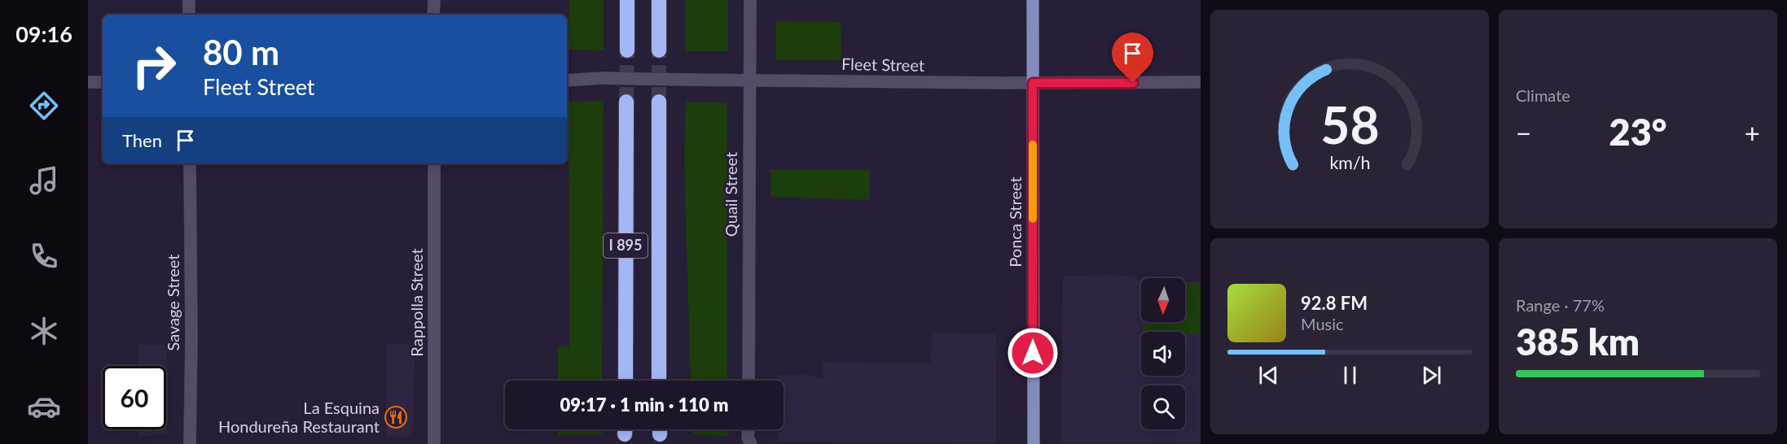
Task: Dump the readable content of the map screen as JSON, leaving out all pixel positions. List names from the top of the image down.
{
  "streets": {
    "highway": ["I 895"],
    "main road": ["Ponca Street"],
    "street": [
      "Fleet Street",
      "Quail Street",
      "Savage Street",
      "Rappolla Street"
    ]
  },
  "crossings": [
    ["Fleet Street", "Quail Street"],
    ["Fleet Street", "Ponca Street"]
  ],
  "places": {
    "restaurant": ["La Esquina Hondureña Restaurant"]
  },
  "north": "bottom",
  "page": {
    "tabs": "09:16",
    "tile": [
      "Climate",
      ["Range · 77%", "385 km"]
    ],
    "turn": ["80 m", "Fleet Street"],
    "heat": ["−", "23°", "+"],
    "then": "Then",
    "song": ["92.8 FM", "Music"],
    "limit": "60",
    "trip": "09:17 · 1 min · 110 m",
    "gauge": ["58", "km/h"]
  }
}
